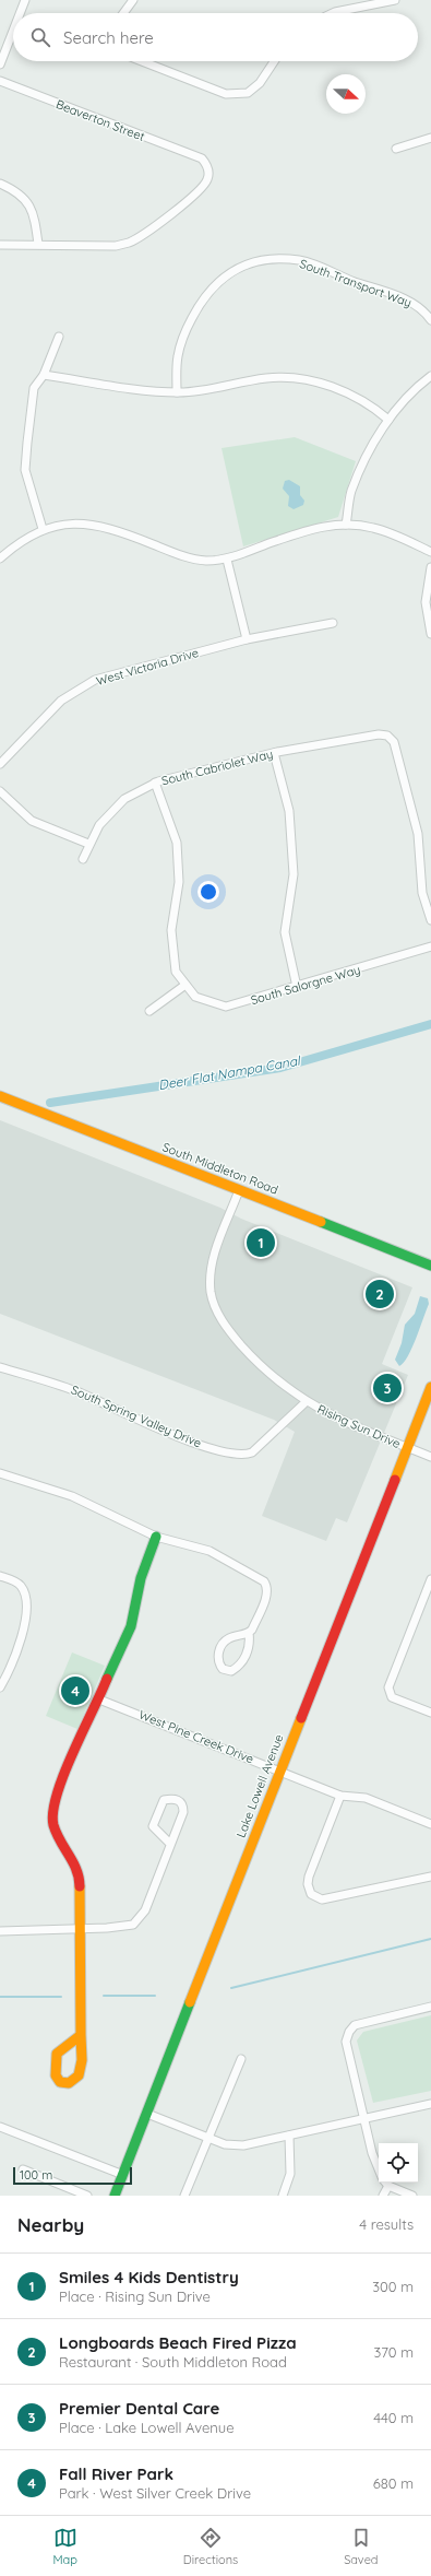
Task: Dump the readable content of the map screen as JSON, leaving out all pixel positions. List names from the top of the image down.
{
  "streets": {
    "main road": ["South Middleton Road", "Lake Lowell Avenue"],
    "street": [
      "Beaverton Street",
      "South Transport Way",
      "West Victoria Drive",
      "South Cabriolet Way",
      "South Salorgne Way",
      "South Spring Valley Drive",
      "Rising Sun Drive",
      "West Pine Creek Drive"
    ]
  },
  "crossings": [
    ["South Cabriolet Way", "South Salorgne Way"],
    ["South Middleton Road", "Rising Sun Drive"],
    ["South Spring Valley Drive", "Rising Sun Drive"],
    ["Rising Sun Drive", "Lake Lowell Avenue"],
    ["West Pine Creek Drive", "Lake Lowell Avenue"]
  ],
  "water": ["Deer Flat Nampa Canal"],
  "scale_bar": "100 m",
  "north": "right",
  "page": {
    "search": "Search here",
    "pins": [
      "1",
      "2",
      "3",
      "4"
    ],
    "scale": "100 m",
    "heading": ["Nearby", "4 results"],
    "list": [
      {
        "mark": "1",
        "name": "Smiles 4 Kids Dentistry",
        "note": "Place · Rising Sun Drive",
        "value": "300 m"
      },
      {
        "mark": "2",
        "name": "Longboards Beach Fired Pizza",
        "note": "Restaurant · South Middleton Road",
        "value": "370 m"
      },
      {
        "mark": "3",
        "name": "Premier Dental Care",
        "note": "Place · Lake Lowell Avenue",
        "value": "440 m"
      },
      {
        "mark": "4",
        "name": "Fall River Park",
        "note": "Park · West Silver Creek Drive",
        "value": "680 m"
      }
    ],
    "nav": ["Map", "Directions", "Saved"]
  }
}
